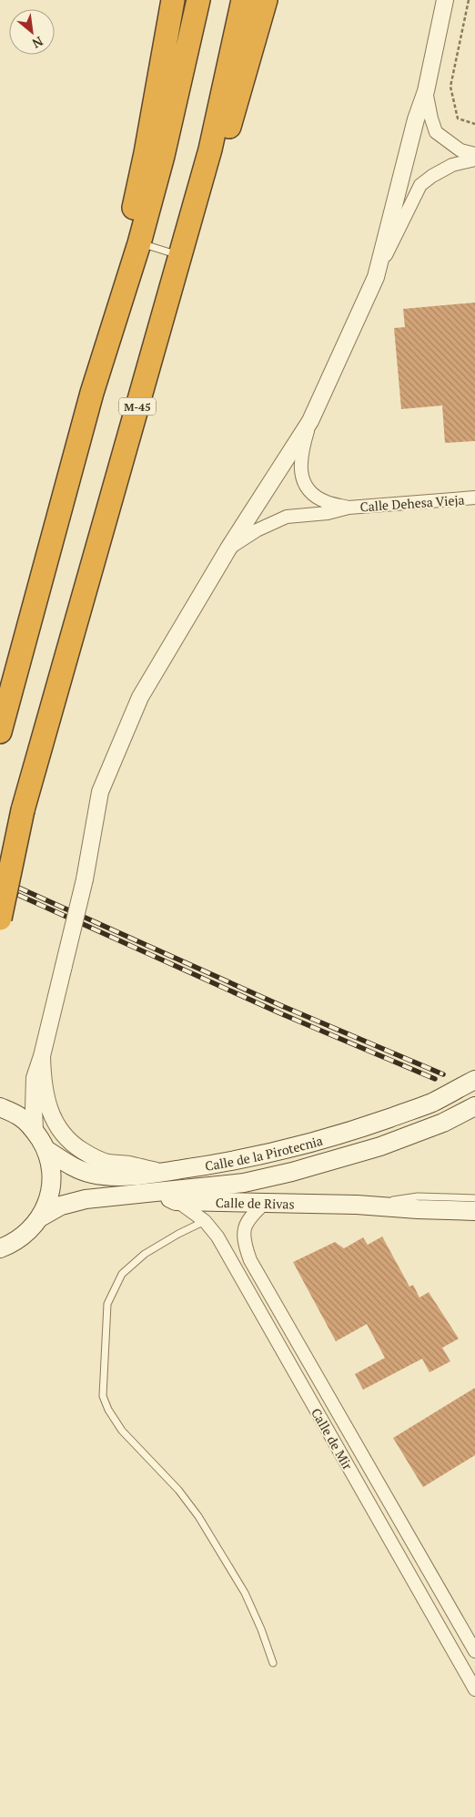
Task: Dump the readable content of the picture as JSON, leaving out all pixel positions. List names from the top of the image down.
{
  "streets": {
    "highway": ["M-45"],
    "main road": ["Calle de la Pirotecnia", "Calle de Rivas"],
    "street": ["Calle Dehesa Vieja", "Calle de Mir"]
  },
  "crossings": [
    ["Calle de la Pirotecnia", "Calle de Rivas"],
    ["Calle de Rivas", "Calle de Mir"]
  ],
  "north": "bottom right"
}
